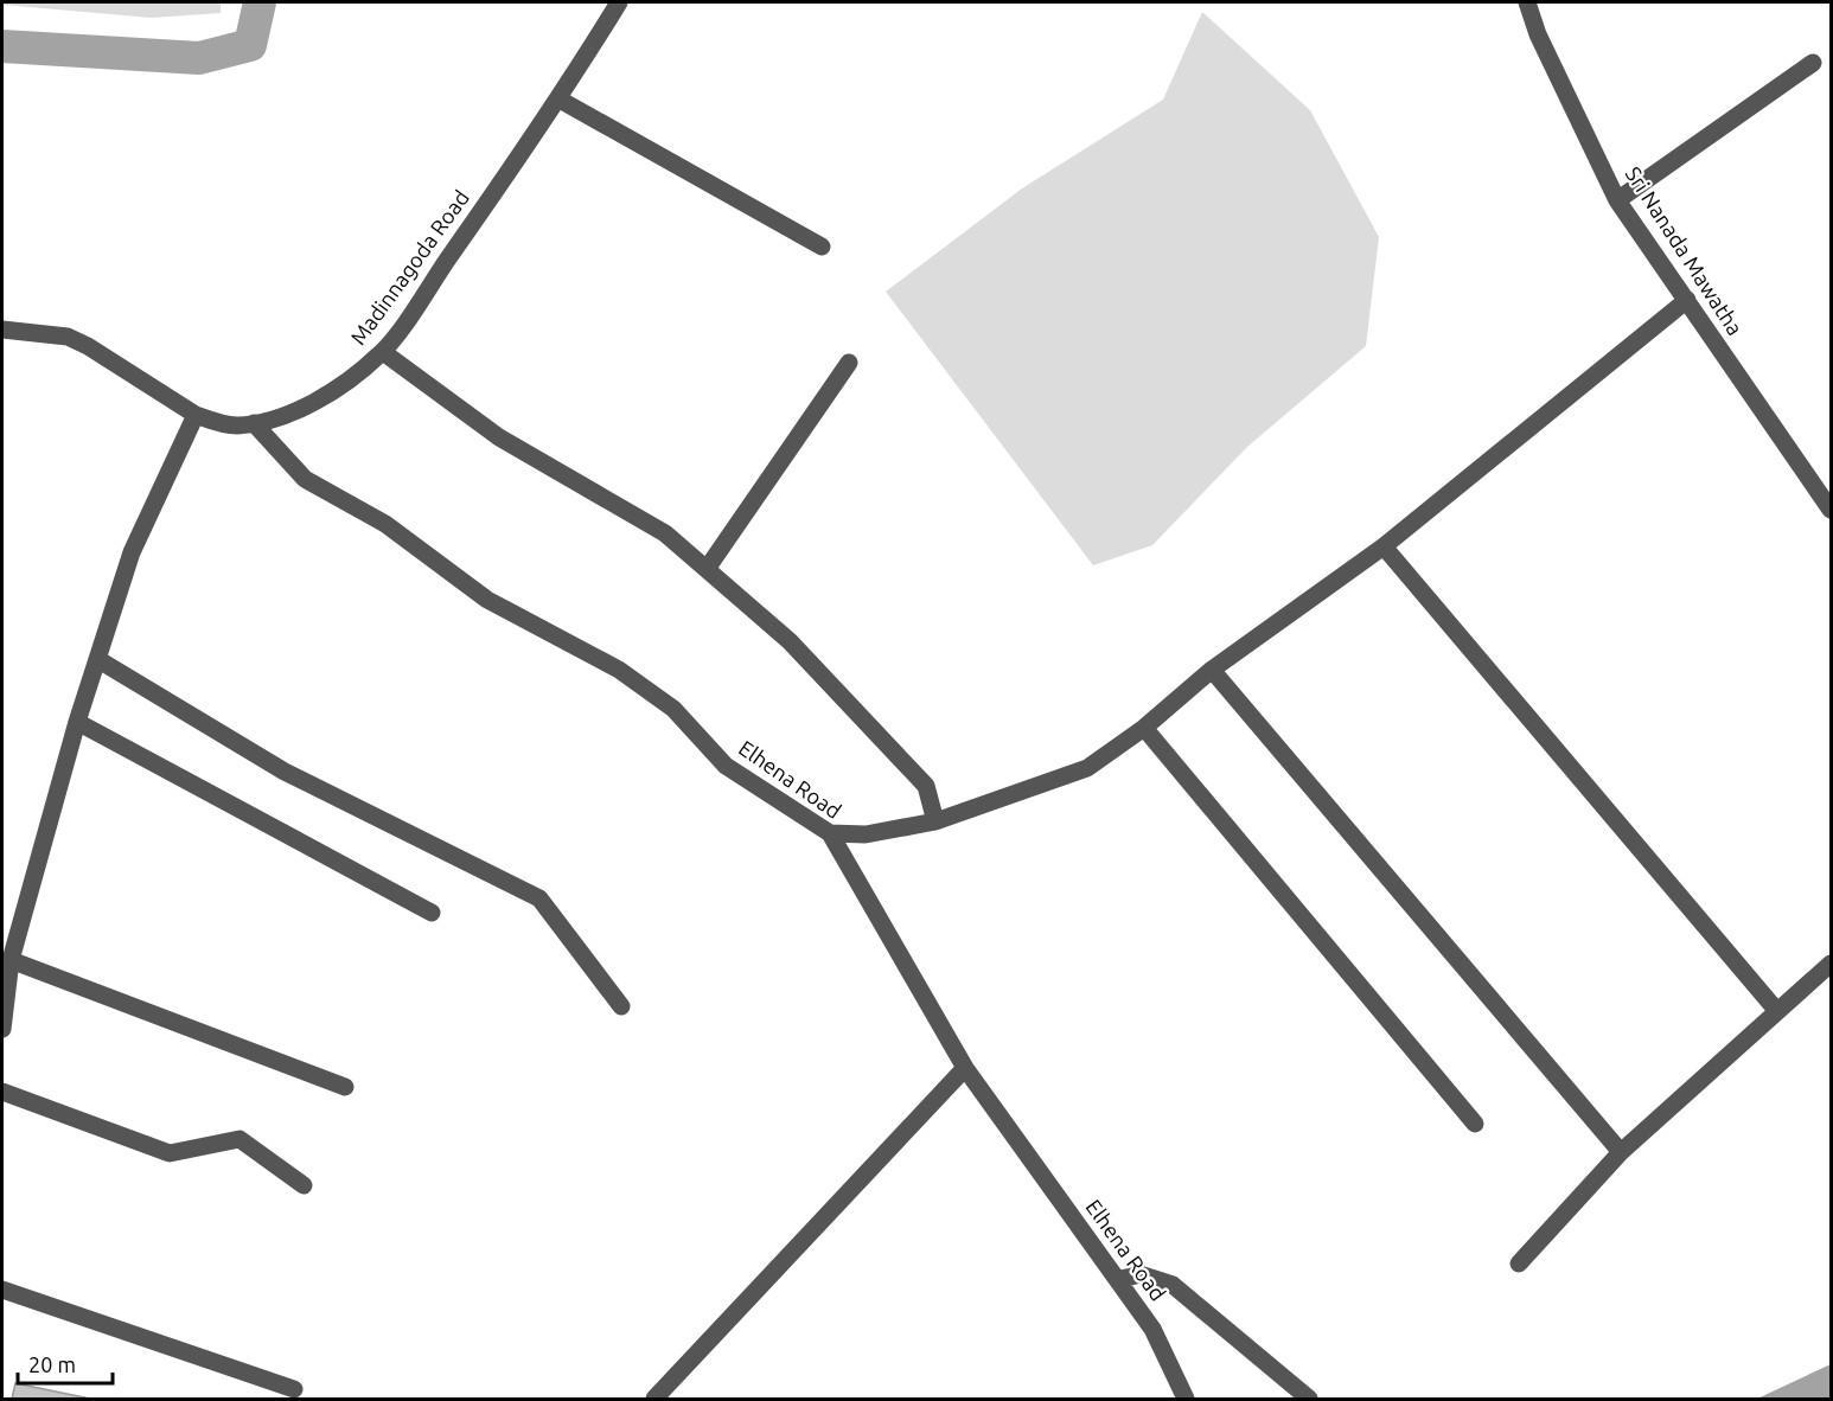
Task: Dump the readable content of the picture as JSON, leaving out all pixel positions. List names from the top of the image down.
{
  "streets": {
    "street": ["Sri Nanada Mawatha", "Madinnagoda Road", "Elhena Road"]
  },
  "crossings": [
    ["Madinnagoda Road", "Elhena Road"]
  ],
  "scale_bar": "20 m"
}
